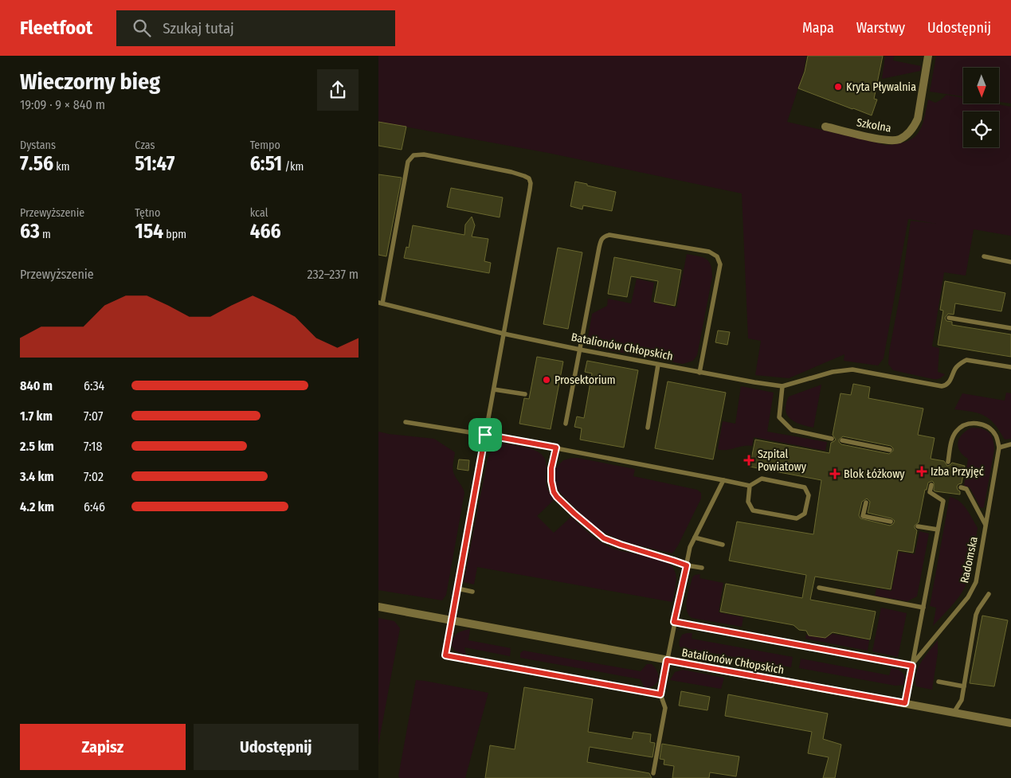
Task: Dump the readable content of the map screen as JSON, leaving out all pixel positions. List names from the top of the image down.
{
  "streets": {
    "street": ["Szkolna", "Batalionów Chłopskich"],
    "lane": ["Radomska"]
  },
  "places": {
    "other": ["Kryta Pływalnia", "Prosektorium"],
    "health": ["Szpital Powiatowy", "Izba Przyjęć", "Blok Łóżkowy"]
  },
  "north": "bottom",
  "page": {
    "header": "Fleetfoot",
    "search": "Szukaj tutaj",
    "nav": ["Mapa", "Warstwy", "Udostępnij"],
    "heading": ["Wieczorny bieg", "19:09 · 9 × 840 m"],
    "stats": [
      ["Dystans", "7.56 km"],
      ["Czas", "51:47"],
      ["Tempo", "6:51 /km"],
      ["Przewyższenie", "63 m"],
      ["Tętno", "154 bpm"],
      ["kcal", "466"]
    ],
    "chart": ["Przewyższenie", "232–237 m"],
    "list": [
      {
        "name": "840 m",
        "note": "6:34"
      },
      {
        "name": "1.7 km",
        "note": "7:07"
      },
      {
        "name": "2.5 km",
        "note": "7:18"
      },
      {
        "name": "3.4 km",
        "note": "7:02"
      },
      {
        "name": "4.2 km",
        "note": "6:46"
      }
    ],
    "buttons": ["Zapisz", "Udostępnij"]
  }
}
